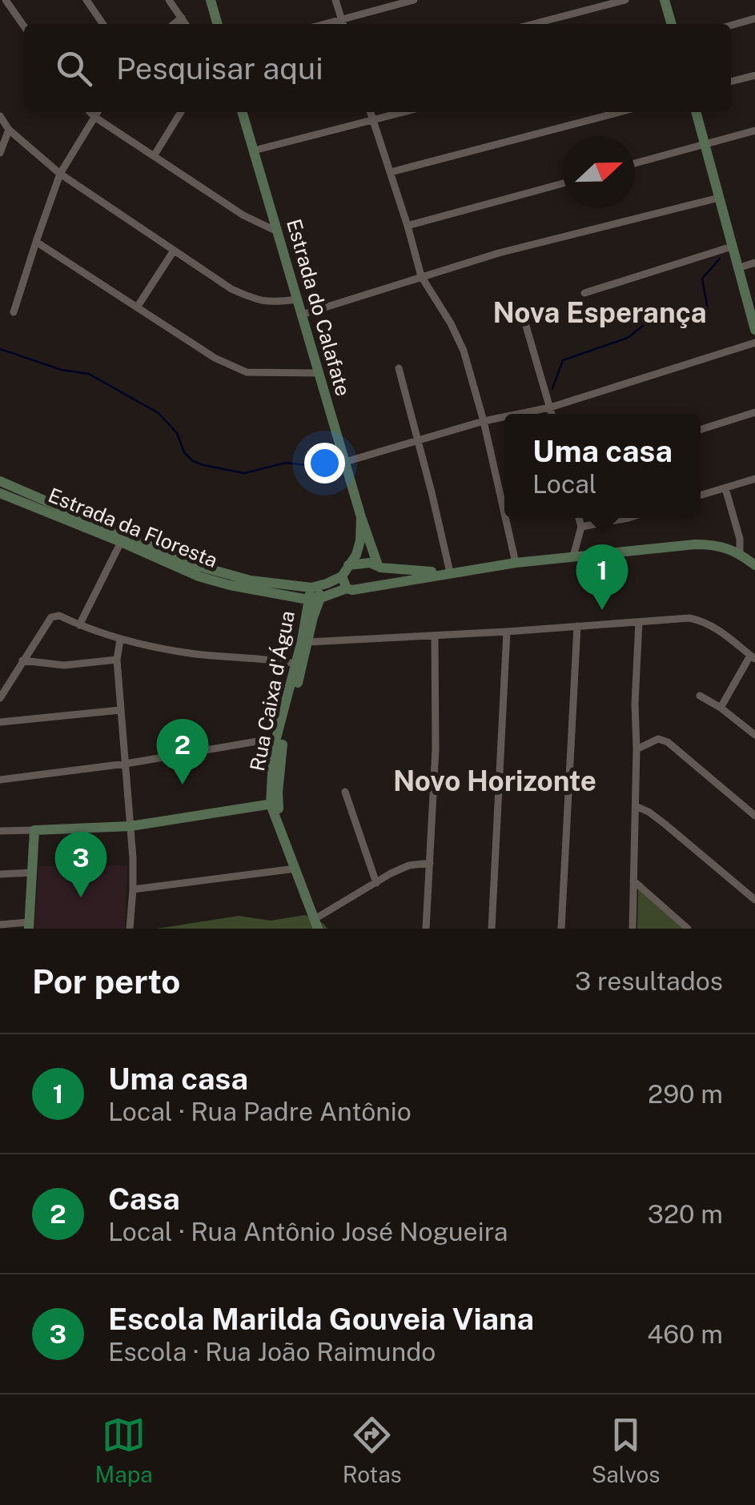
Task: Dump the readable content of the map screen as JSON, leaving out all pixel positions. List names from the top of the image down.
{
  "streets": {
    "street": ["Estrada do Calafate", "Estrada da Floresta", "Rua Caixa d'Água"]
  },
  "crossings": [
    ["Estrada do Calafate", "Estrada da Floresta"],
    ["Estrada da Floresta", "Rua Caixa d'Água"]
  ],
  "districts": ["Nova Esperança", "Novo Horizonte"],
  "north": "right",
  "page": {
    "search": "Pesquisar aqui",
    "popup": ["Uma casa", "Local"],
    "pins": ["1", "2", "3"],
    "heading": ["Por perto", "3 resultados"],
    "list": [
      {
        "mark": "1",
        "name": "Uma casa",
        "note": "Local · Rua Padre Antônio",
        "value": "290 m"
      },
      {
        "mark": "2",
        "name": "Casa",
        "note": "Local · Rua Antônio José Nogueira",
        "value": "320 m"
      },
      {
        "mark": "3",
        "name": "Escola Marilda Gouveia Viana",
        "note": "Escola · Rua João Raimundo",
        "value": "460 m"
      }
    ],
    "nav": ["Mapa", "Rotas", "Salvos"]
  }
}
